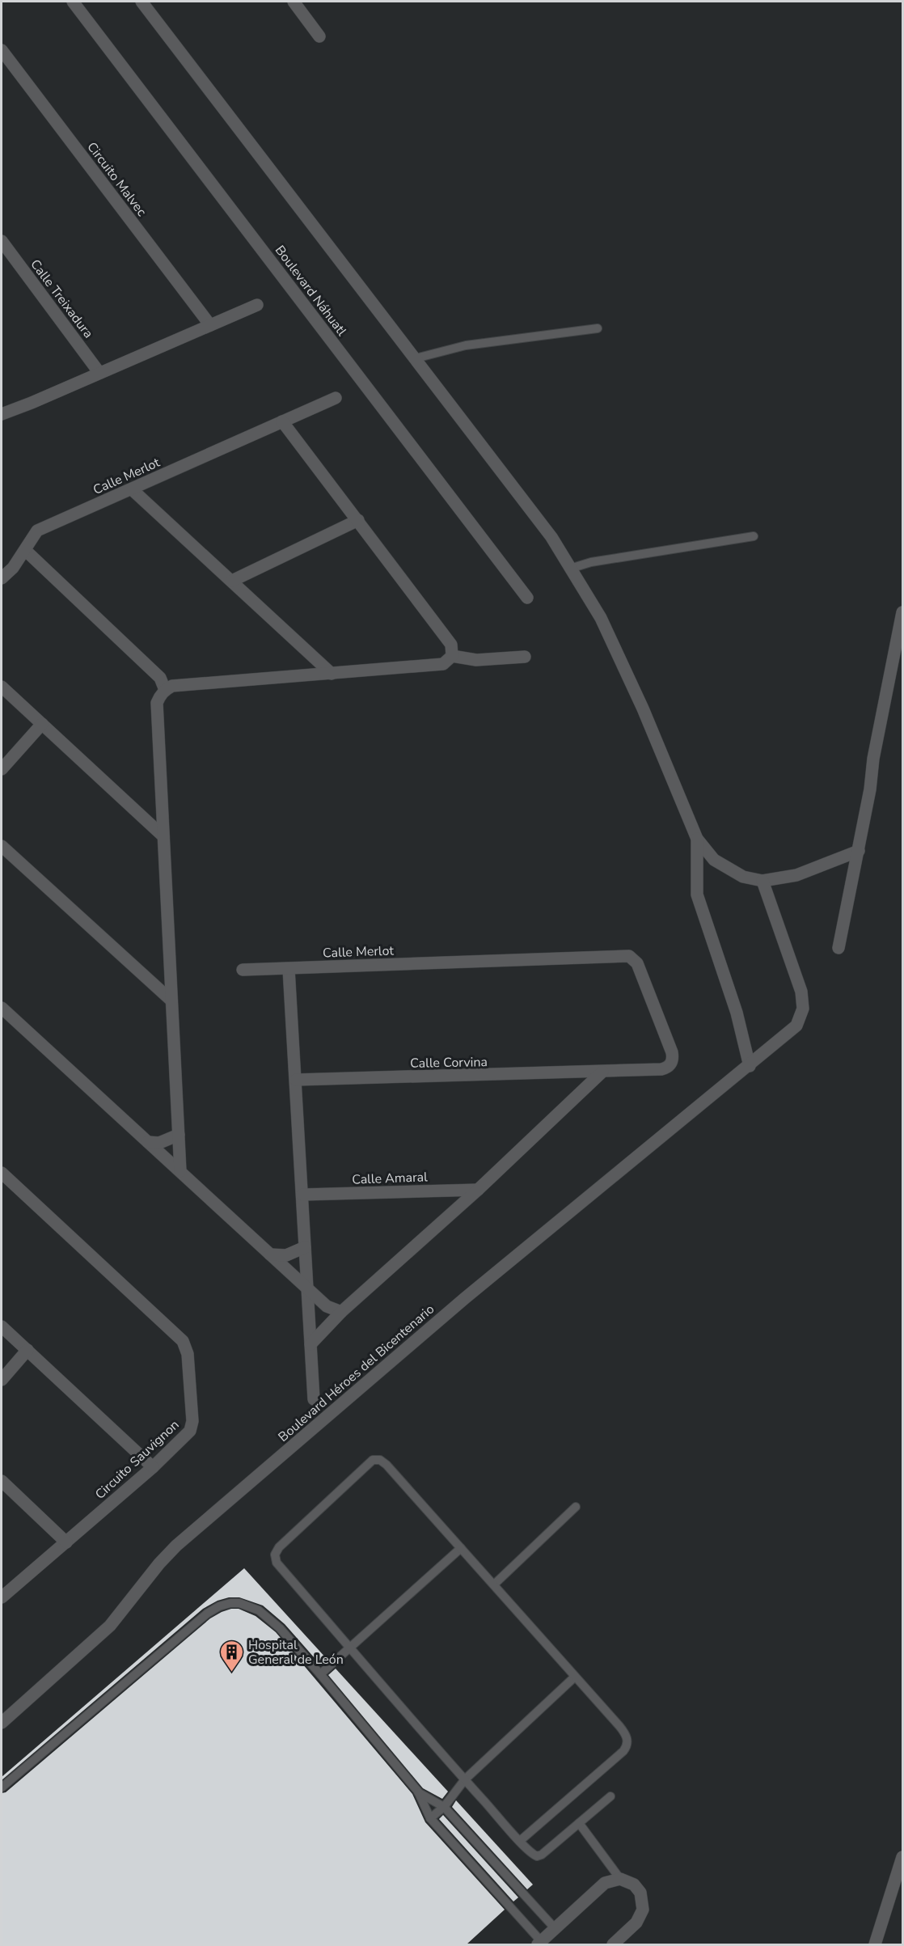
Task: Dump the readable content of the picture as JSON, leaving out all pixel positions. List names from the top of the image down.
{
  "streets": {
    "street": [
      "Circuito Malvec",
      "Boulevard Náhuatl",
      "Calle Treixadura",
      "Calle Merlot",
      "Calle Corvina",
      "Calle Amaral",
      "Boulevard Héroes del Bicentenario",
      "Circuito Sauvignon"
    ]
  },
  "crossings": [
    ["Calle Merlot", "Calle Corvina"]
  ],
  "places": {
    "building": ["Hospital General de León"]
  }
}
